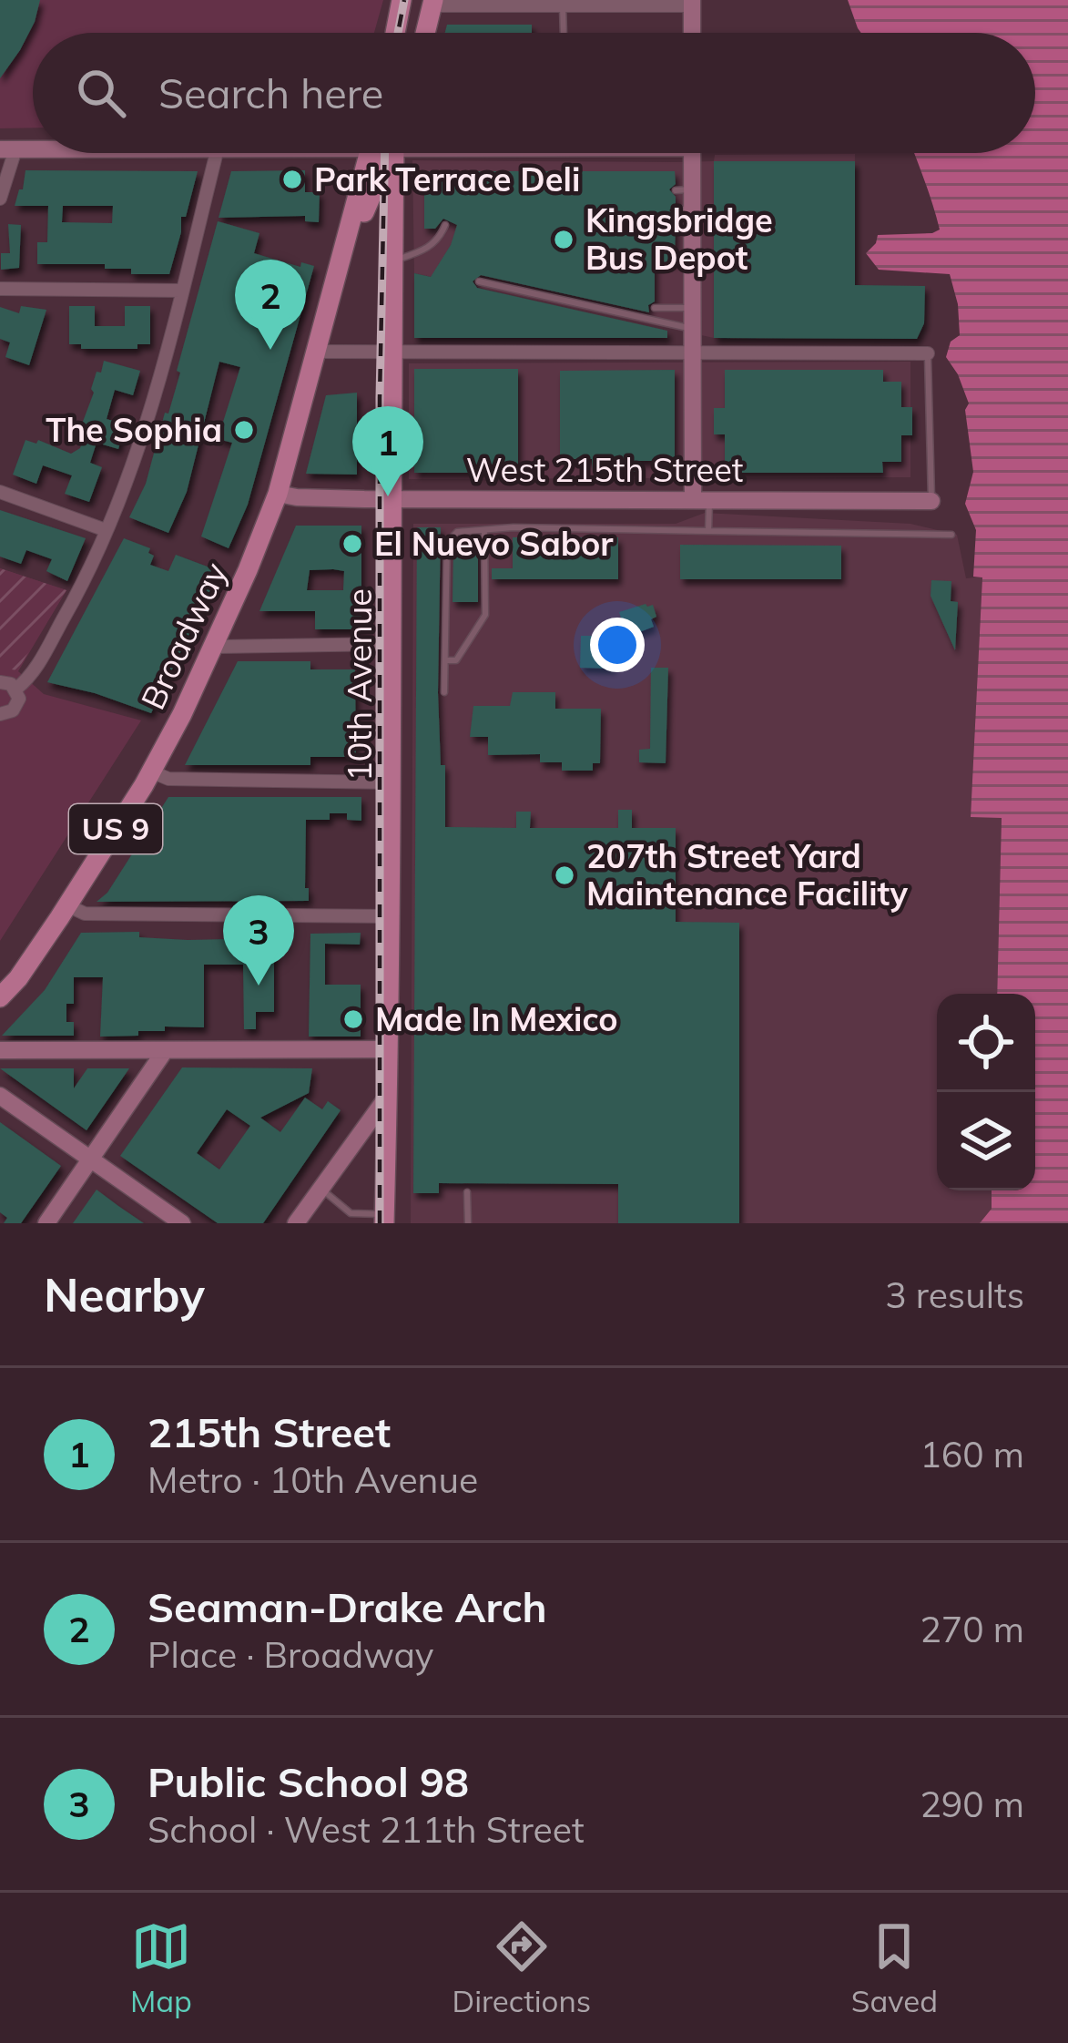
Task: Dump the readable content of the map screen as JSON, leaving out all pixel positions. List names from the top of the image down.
{
  "streets": {
    "main road": ["Broadway", "10th Avenue", "US 9"],
    "street": ["West 215th Street"]
  },
  "crossings": [
    ["West 215th Street", "Broadway"],
    ["West 215th Street", "10th Avenue"]
  ],
  "places": [
    "Park Terrace Deli",
    "Kingsbridge Bus Depot",
    "The Sophia",
    "El Nuevo Sabor",
    "207th Street Yard Maintenance Facility",
    "Made In Mexico"
  ],
  "page": {
    "search": "Search here",
    "pins": ["2", "1", "3"],
    "heading": ["Nearby", "3 results"],
    "list": [
      {
        "mark": "1",
        "name": "215th Street",
        "note": "Metro · 10th Avenue",
        "value": "160 m"
      },
      {
        "mark": "2",
        "name": "Seaman-Drake Arch",
        "note": "Place · Broadway",
        "value": "270 m"
      },
      {
        "mark": "3",
        "name": "Public School 98",
        "note": "School · West 211th Street",
        "value": "290 m"
      }
    ],
    "nav": ["Map", "Directions", "Saved"]
  }
}
